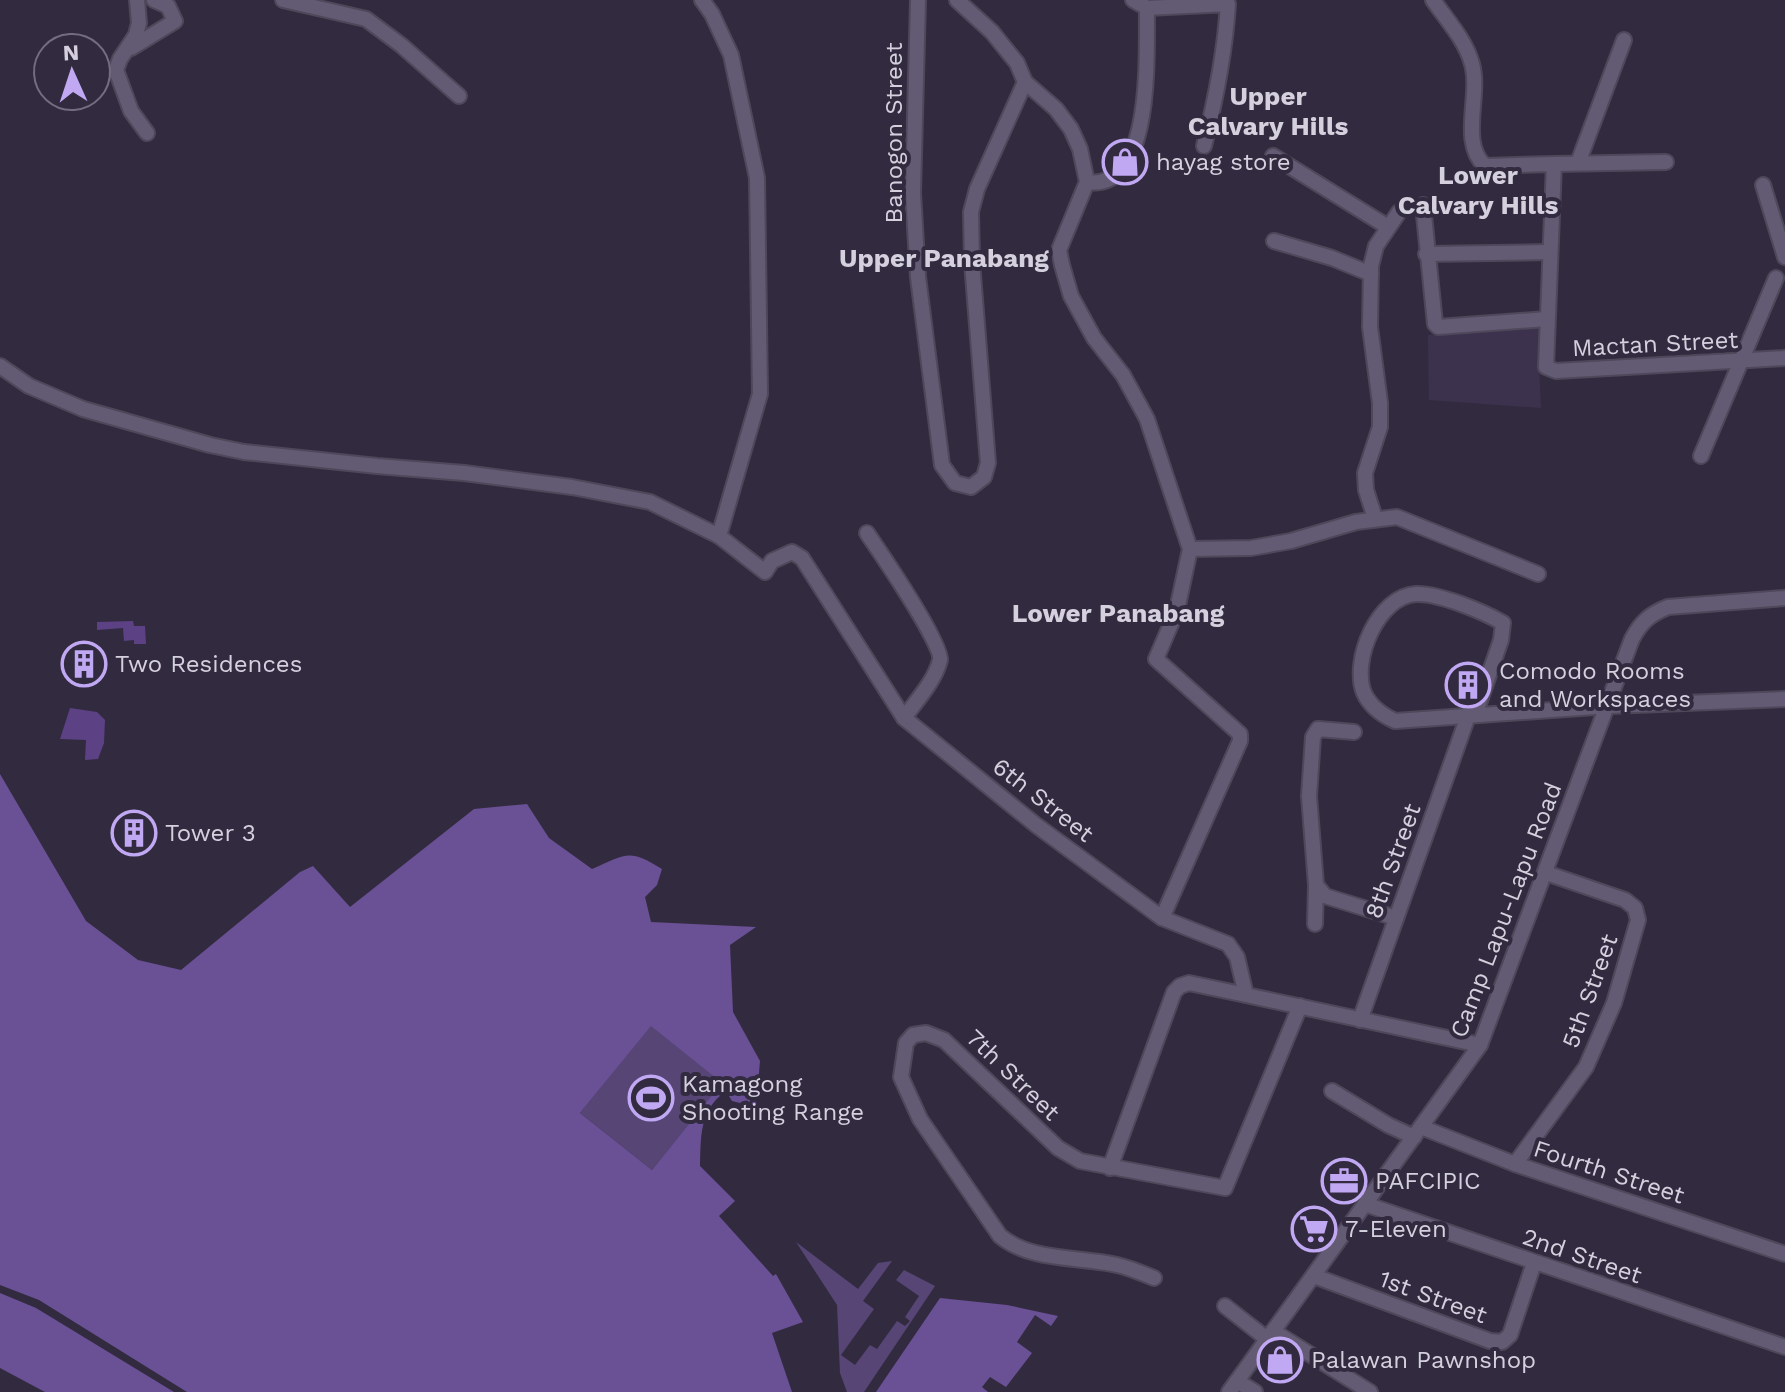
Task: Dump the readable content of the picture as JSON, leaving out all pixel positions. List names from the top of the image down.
{
  "streets": {
    "street": [
      "Banogon Street",
      "Mactan Street",
      "6th Street",
      "8th Street",
      "Camp Lapu-Lapu Road",
      "5th Street",
      "7th Street",
      "Fourth Street",
      "2nd Street",
      "1st Street"
    ]
  },
  "crossings": [
    ["Camp Lapu-Lapu Road", "5th Street"],
    ["Camp Lapu-Lapu Road", "Fourth Street"],
    ["Camp Lapu-Lapu Road", "2nd Street"],
    ["Camp Lapu-Lapu Road", "1st Street"],
    ["5th Street", "Fourth Street"],
    ["2nd Street", "1st Street"]
  ],
  "districts": [
    "Upper Calvary Hills",
    "Lower Calvary Hills",
    "Upper Panabang",
    "Lower Panabang"
  ],
  "places": {
    "shop": ["hayag store", "Palawan Pawnshop"],
    "building": ["Two Residences", "Comodo Rooms and Workspaces", "Tower 3"],
    "sports": ["Kamagong Shooting Range"],
    "office": ["PAFCIPIC"],
    "supermarket": ["7-Eleven"]
  },
  "north": "top"
}
